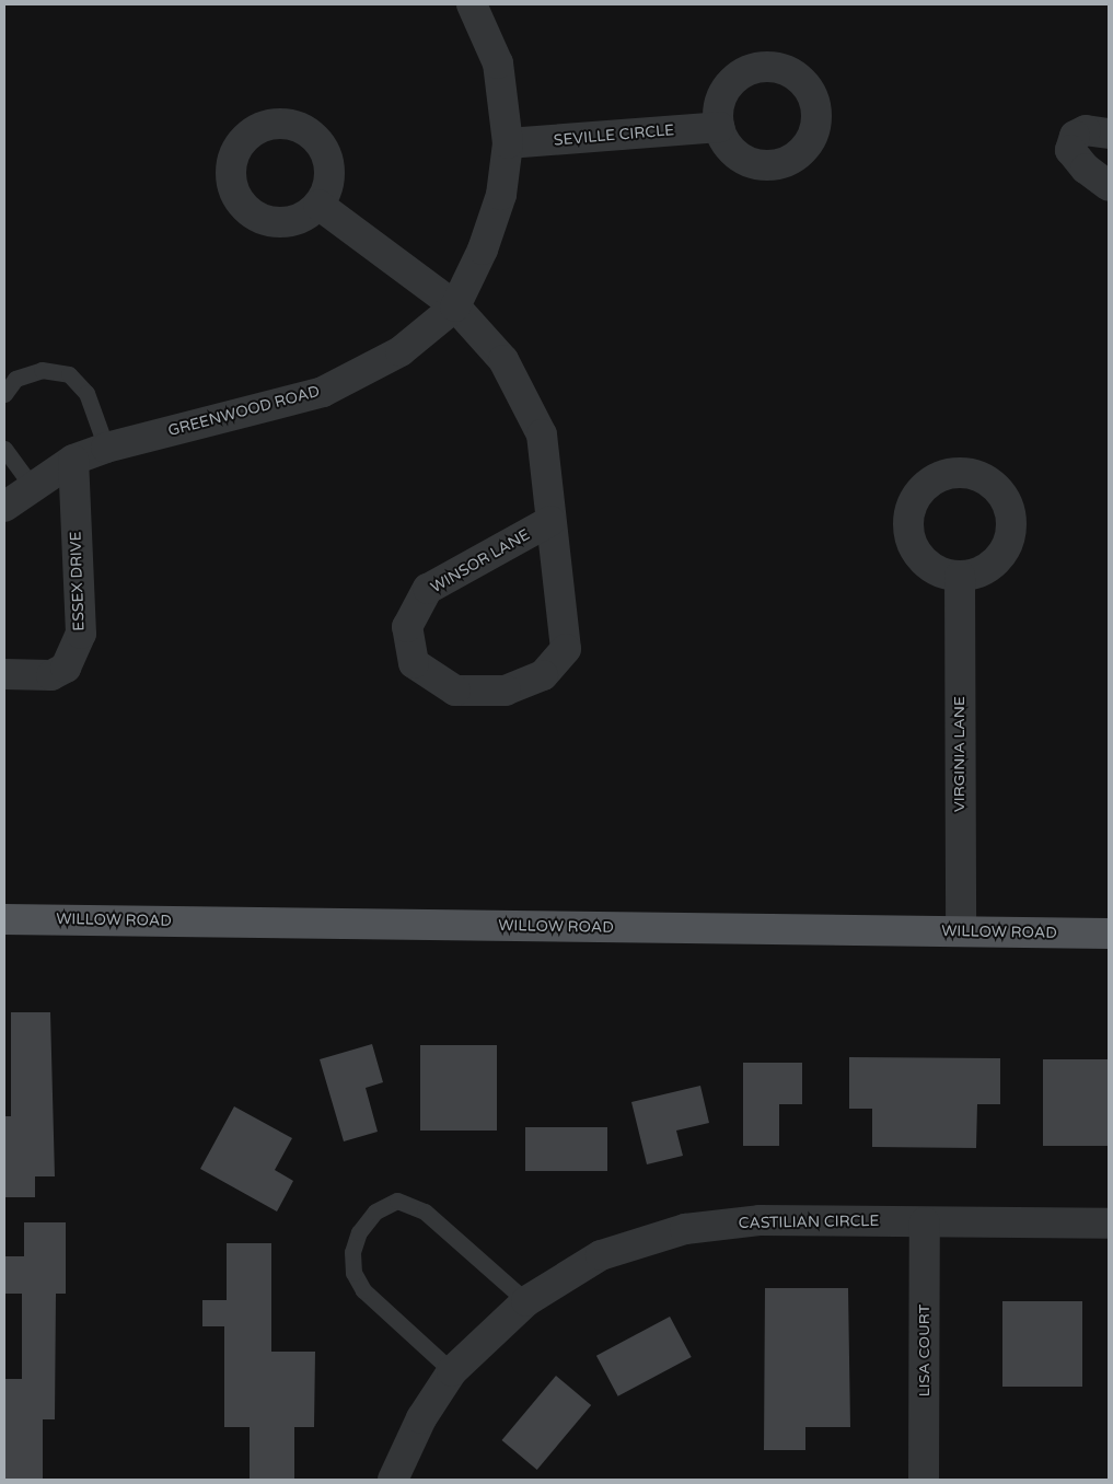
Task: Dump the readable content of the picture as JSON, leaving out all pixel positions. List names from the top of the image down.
{
  "streets": {
    "main road": ["WILLOW ROAD"],
    "street": [
      "SEVILLE CIRCLE",
      "GREENWOOD ROAD",
      "WINSOR LANE",
      "ESSEX DRIVE",
      "VIRGINIA LANE",
      "CASTILIAN CIRCLE",
      "LISA COURT"
    ]
  },
  "crossings": [
    ["SEVILLE CIRCLE", "GREENWOOD ROAD"],
    ["GREENWOOD ROAD", "WINSOR LANE"],
    ["GREENWOOD ROAD", "ESSEX DRIVE"],
    ["VIRGINIA LANE", "WILLOW ROAD"],
    ["CASTILIAN CIRCLE", "LISA COURT"]
  ]
}
